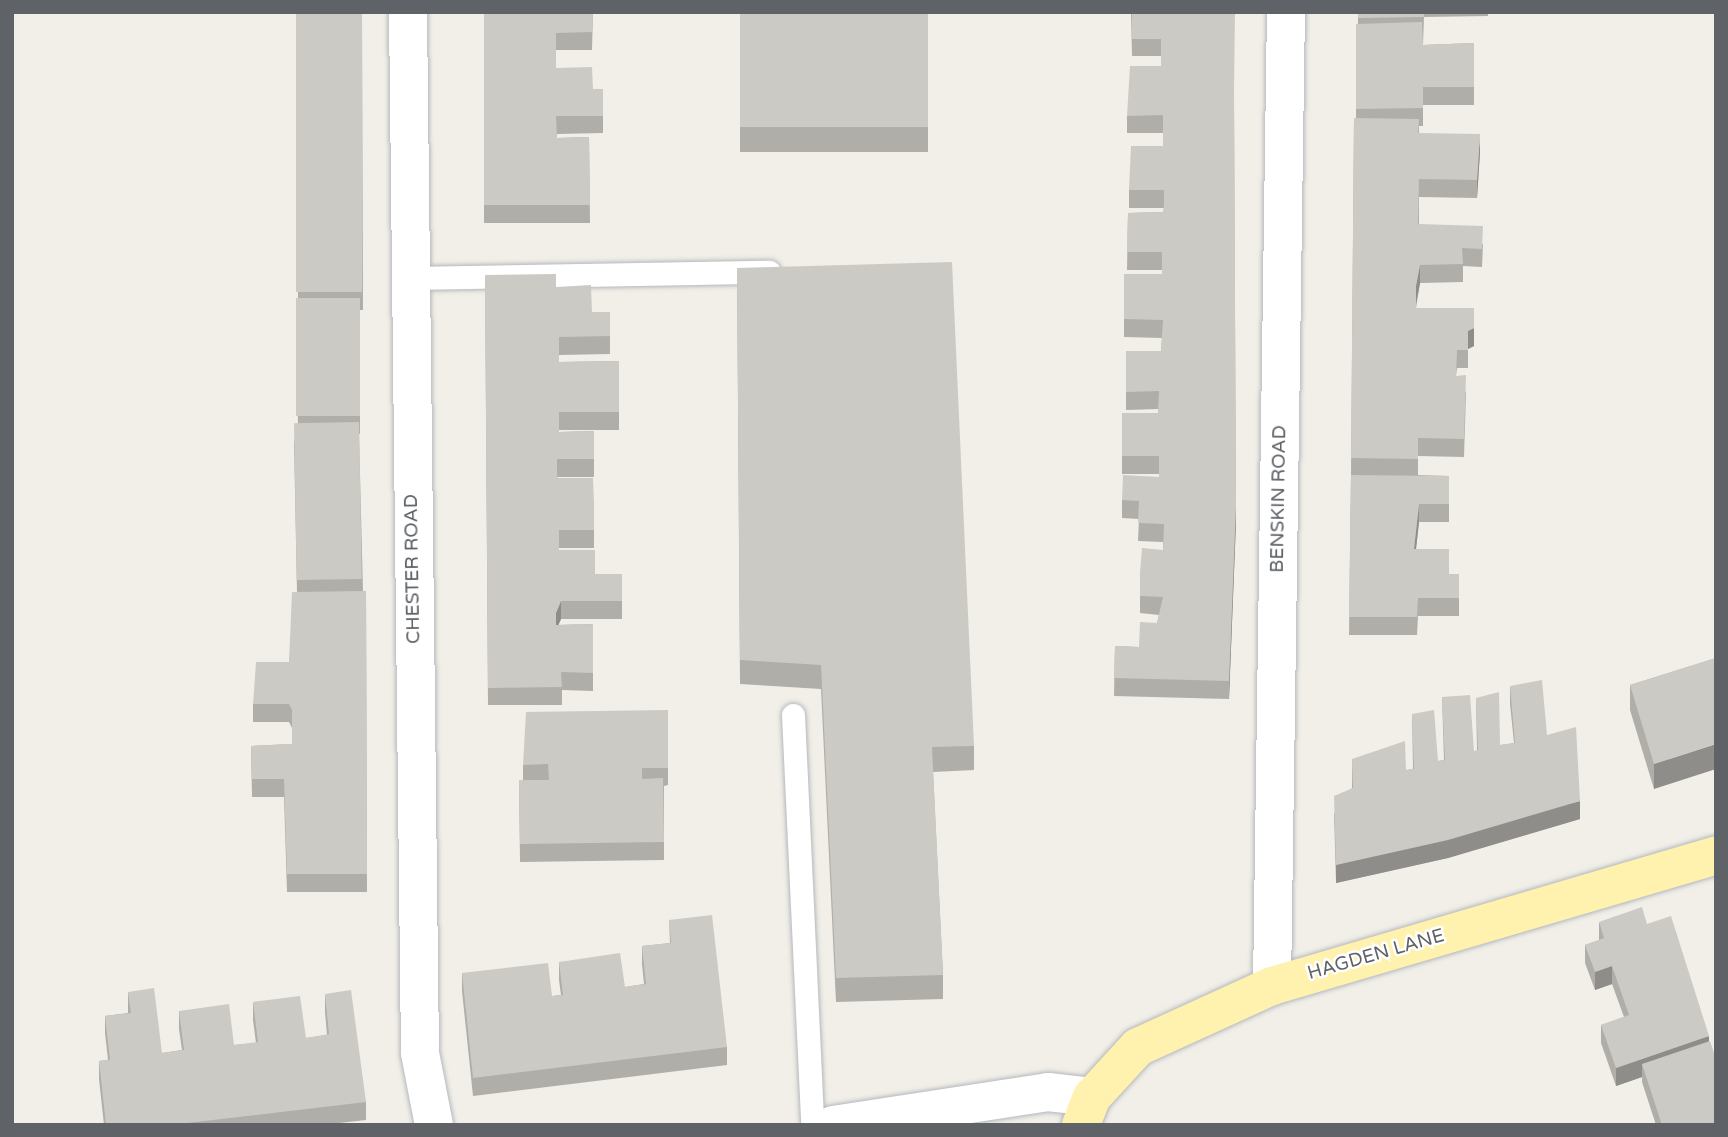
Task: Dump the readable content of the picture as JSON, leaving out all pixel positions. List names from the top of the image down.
{
  "streets": {
    "main road": ["HAGDEN LANE"],
    "street": ["BENSKIN ROAD", "CHESTER ROAD"]
  },
  "crossings": [
    ["BENSKIN ROAD", "HAGDEN LANE"]
  ]
}
